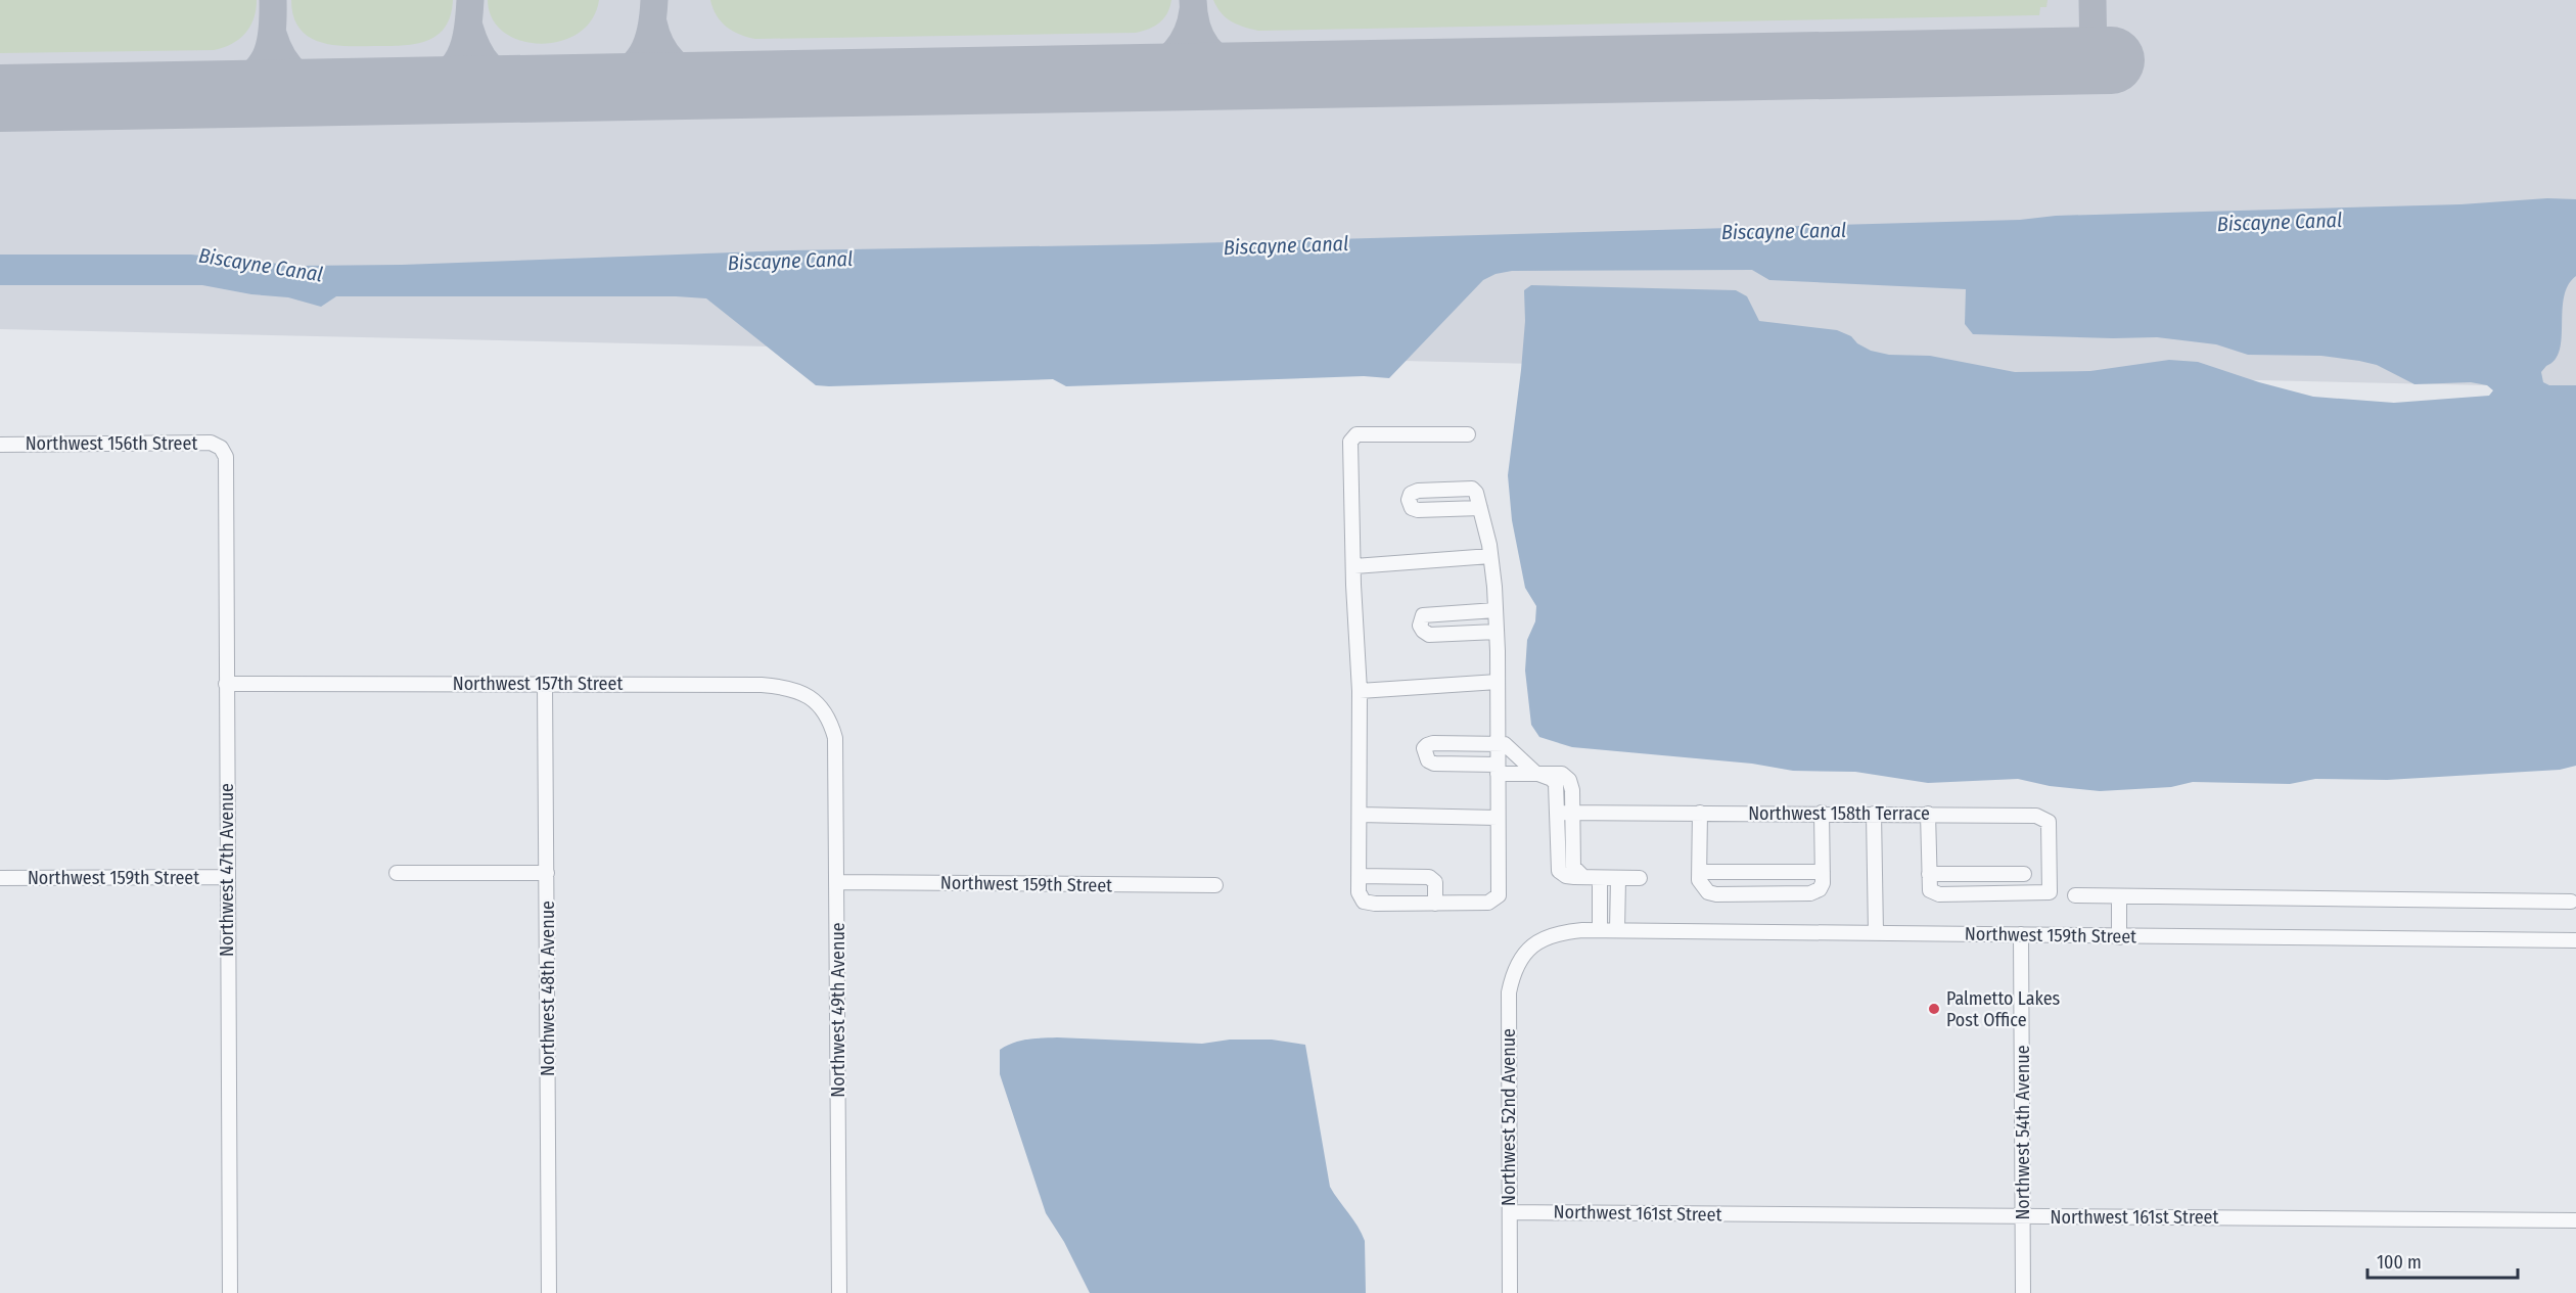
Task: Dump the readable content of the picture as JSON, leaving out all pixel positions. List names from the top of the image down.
{
  "streets": {
    "street": [
      "Northwest 156th Street",
      "Northwest 157th Street",
      "Northwest 158th Terrace",
      "Northwest 47th Avenue",
      "Northwest 159th Street",
      "Northwest 48th Avenue",
      "Northwest 49th Avenue",
      "Northwest 52nd Avenue",
      "Northwest 54th Avenue",
      "Northwest 161st Street"
    ]
  },
  "crossings": [
    ["Northwest 156th Street", "Northwest 47th Avenue"],
    ["Northwest 157th Street", "Northwest 47th Avenue"],
    ["Northwest 157th Street", "Northwest 48th Avenue"],
    ["Northwest 157th Street", "Northwest 49th Avenue"],
    ["Northwest 47th Avenue", "Northwest 159th Street"],
    ["Northwest 159th Street", "Northwest 49th Avenue"],
    ["Northwest 159th Street", "Northwest 52nd Avenue"],
    ["Northwest 159th Street", "Northwest 54th Avenue"],
    ["Northwest 52nd Avenue", "Northwest 161st Street"],
    ["Northwest 54th Avenue", "Northwest 161st Street"]
  ],
  "water": ["Biscayne Canal"],
  "places": ["Palmetto Lakes Post Office"],
  "scale_bar": "100 m"
}
